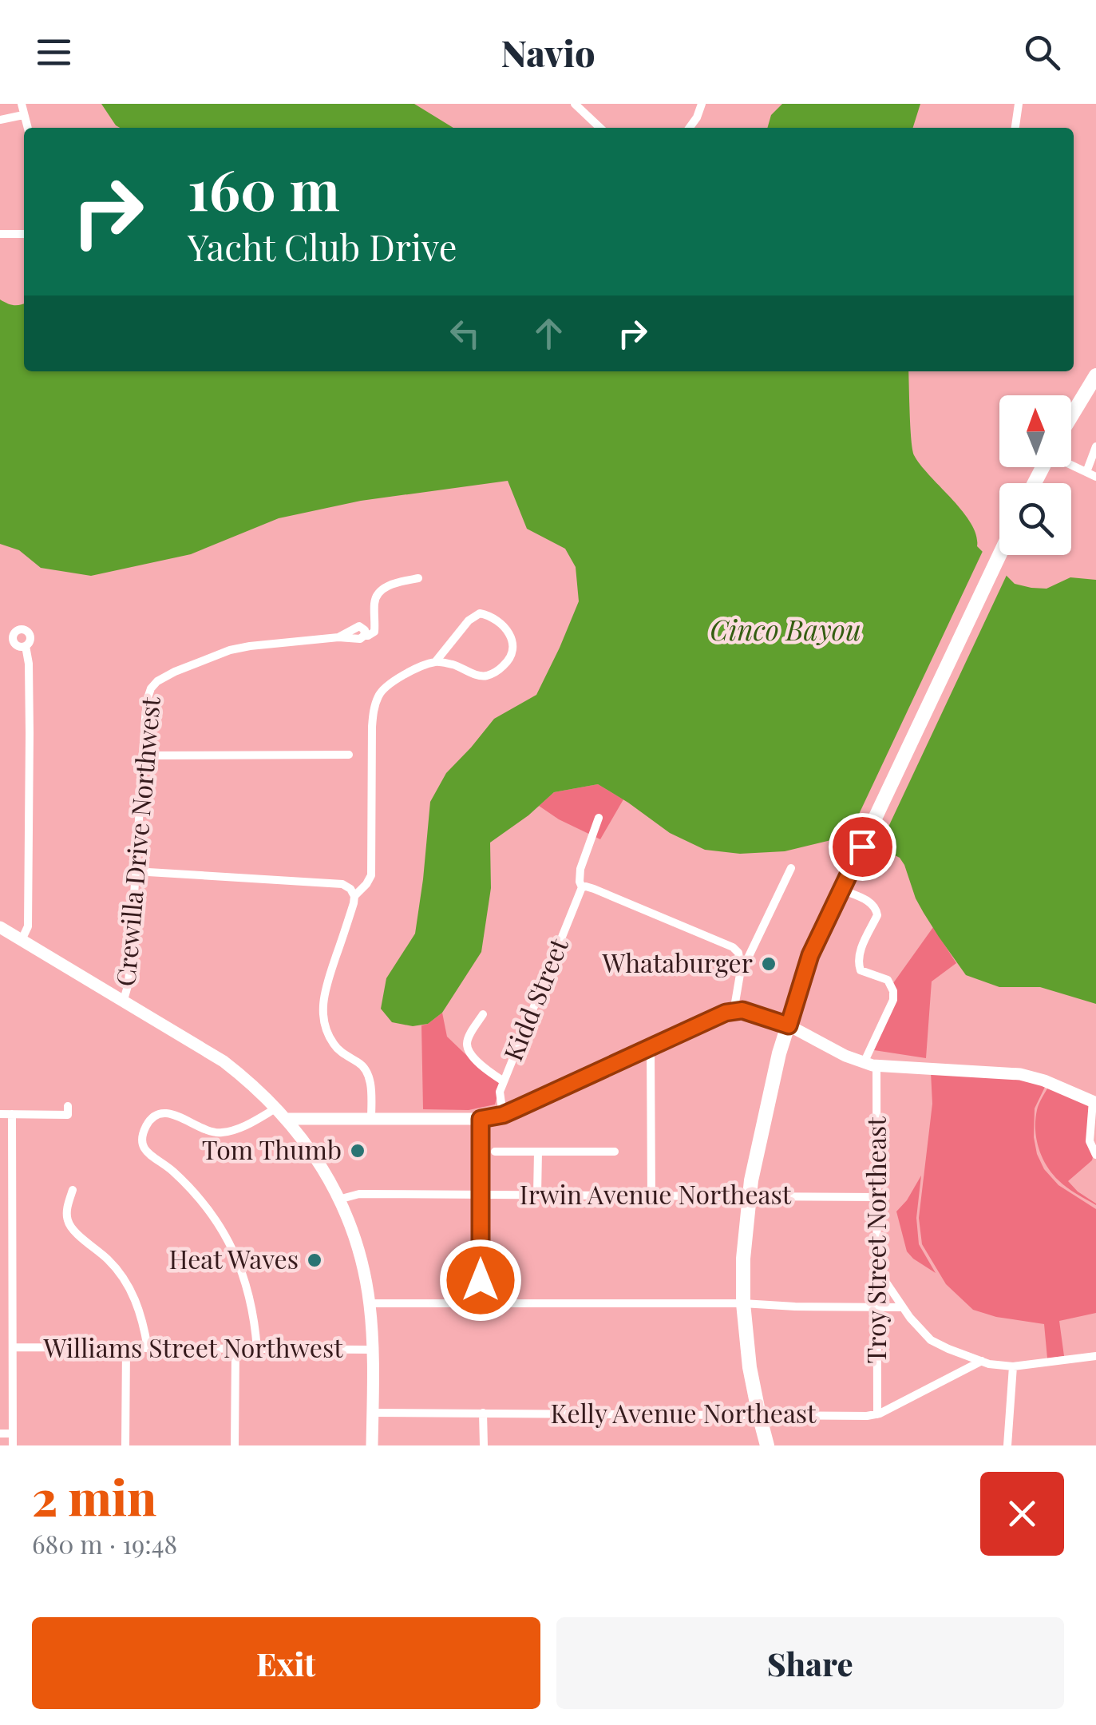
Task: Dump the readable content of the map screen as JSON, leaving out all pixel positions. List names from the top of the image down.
{
  "streets": {
    "street": [
      "Crewilla Drive Northwest",
      "Kidd Street",
      "Irwin Avenue Northeast",
      "Troy Street Northeast",
      "Williams Street Northwest",
      "Kelly Avenue Northeast"
    ]
  },
  "crossings": [
    ["Irwin Avenue Northeast", "Troy Street Northeast"],
    ["Troy Street Northeast", "Kelly Avenue Northeast"]
  ],
  "water": ["Cinco Bayou"],
  "places": ["Whataburger", "Tom Thumb", "Heat Waves"],
  "north": "top",
  "page": {
    "header": "Navio",
    "turn": ["160 m", "Yacht Club Drive"],
    "heading": ["2 min", "680 m · 19:48"],
    "buttons": ["Exit", "Share"]
  }
}
